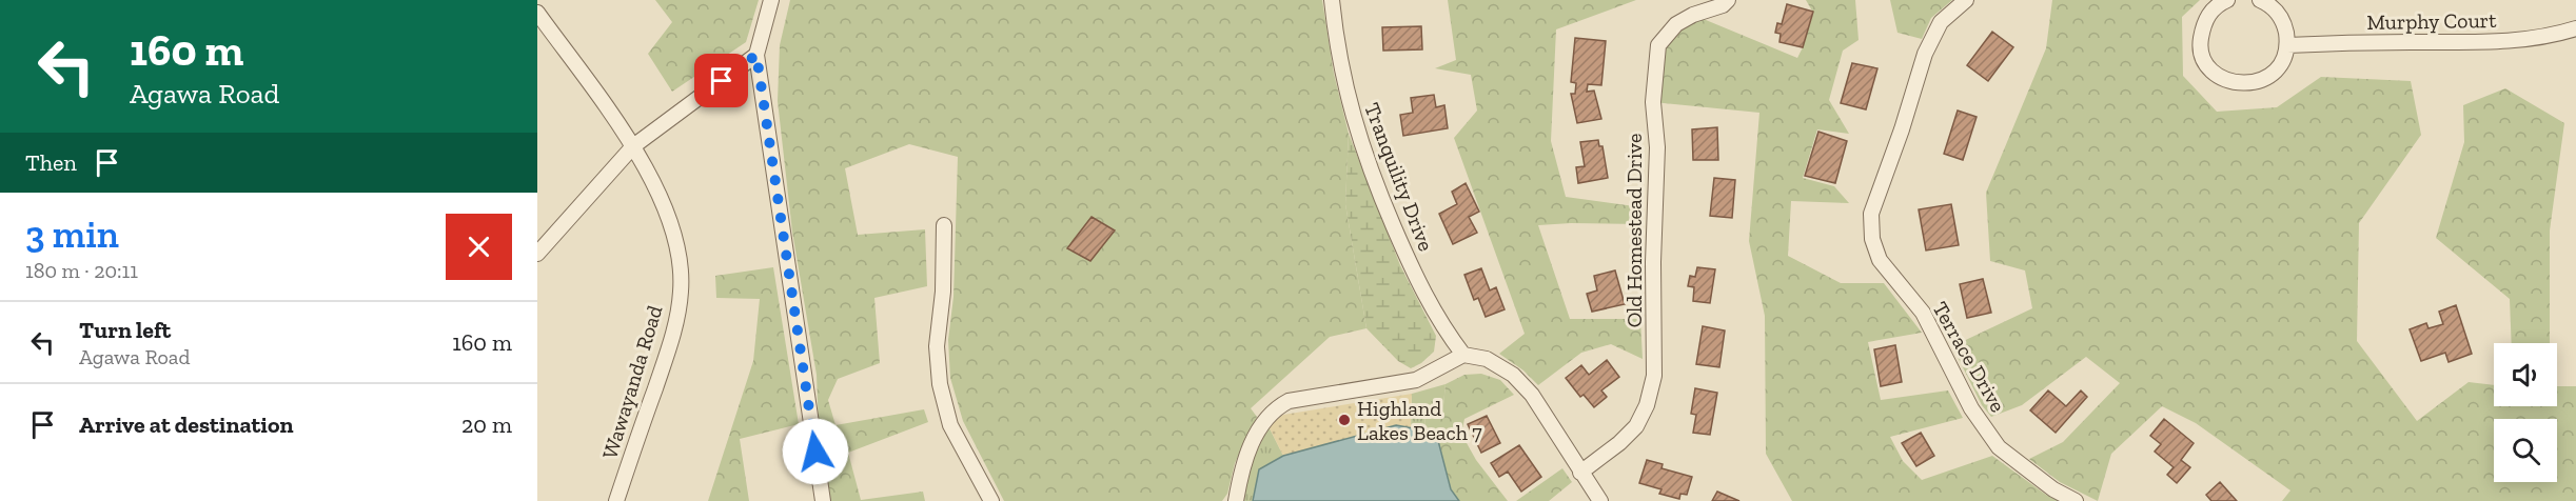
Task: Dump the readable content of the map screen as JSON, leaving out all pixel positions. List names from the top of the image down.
{
  "streets": {
    "street": [
      "Murphy Court",
      "Tranquility Drive",
      "Old Homestead Drive",
      "Terrace Drive",
      "Wawayanda Road"
    ]
  },
  "places": ["Highland Lakes Beach 7"],
  "page": {
    "turn": ["160 m", "Agawa Road"],
    "then": "Then",
    "heading": ["3 min", "180 m · 20:11"],
    "list": [
      {
        "name": "Turn left",
        "note": "Agawa Road",
        "value": "160 m"
      },
      {
        "name": "Arrive at destination",
        "value": "20 m"
      }
    ]
  }
}
